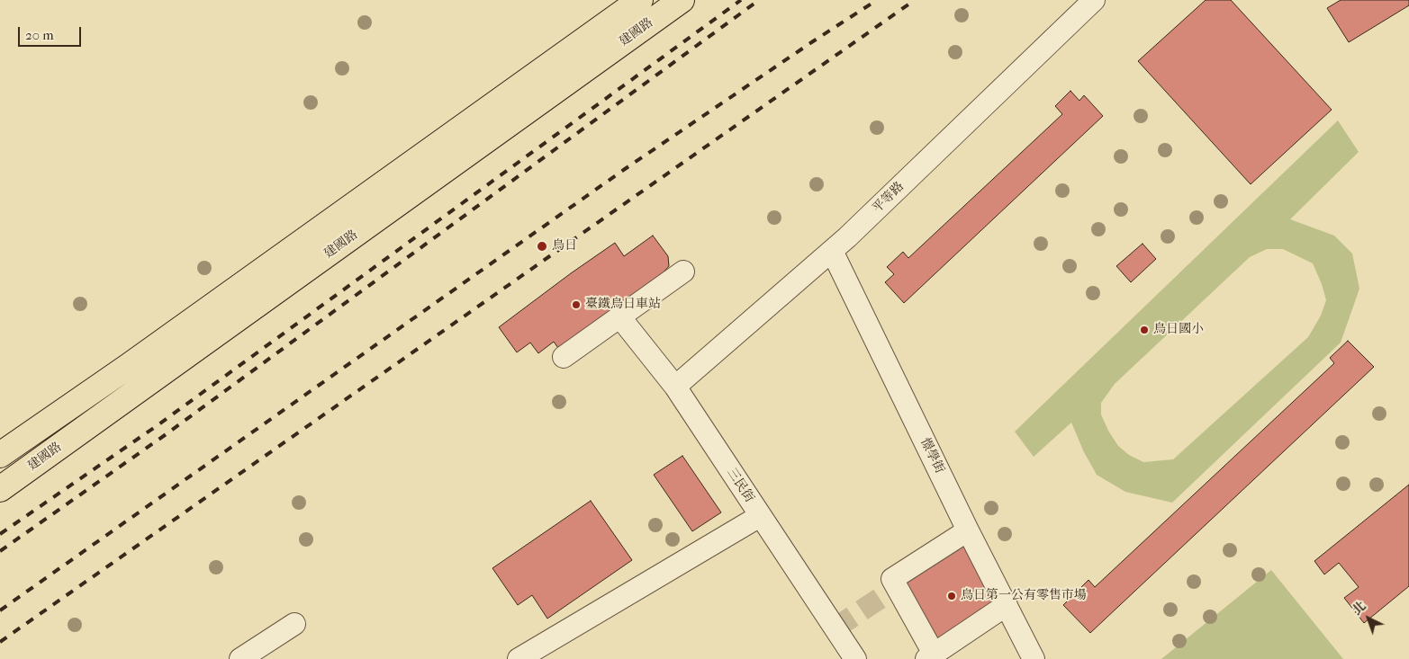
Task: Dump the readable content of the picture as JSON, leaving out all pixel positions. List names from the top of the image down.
{
  "streets": {
    "main road": ["建國路"],
    "street": ["平等路", "憬學街", "三民街"]
  },
  "crossings": [
    ["平等路", "憬學街"],
    ["平等路", "三民街"]
  ],
  "places": [
    "烏日",
    "臺鐵烏日車站",
    "烏日國小",
    "烏日第一公有零售市場"
  ],
  "scale_bar": "20 m",
  "north": "top left"
}
